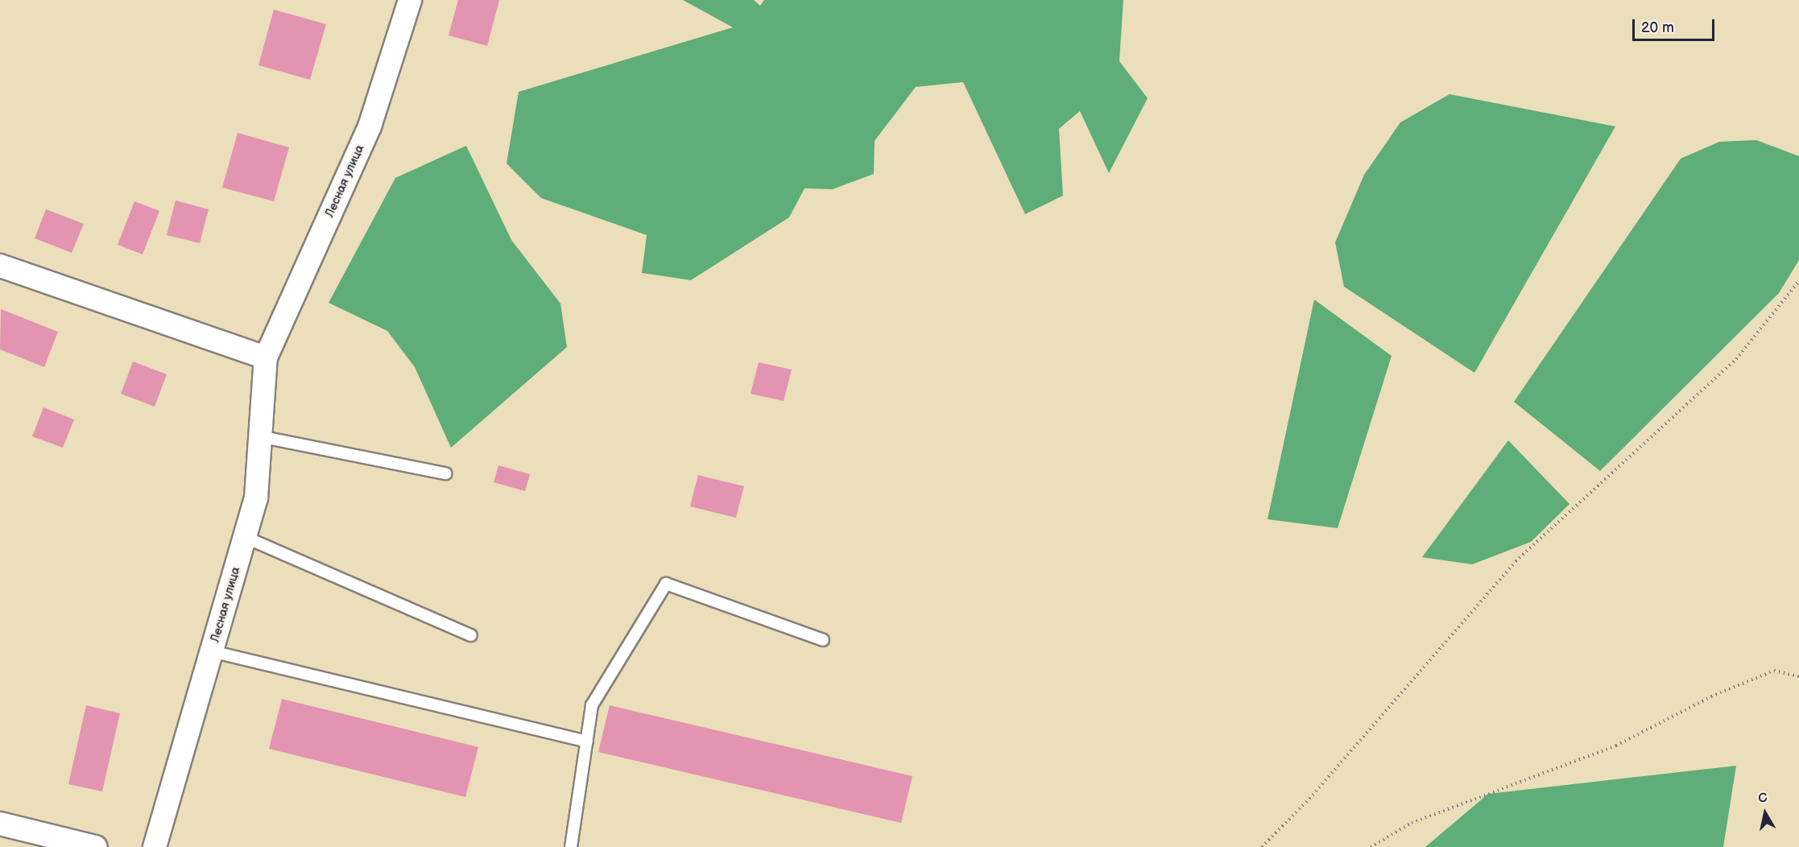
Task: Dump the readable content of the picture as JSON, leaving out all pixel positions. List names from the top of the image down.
{
  "streets": {
    "street": ["Лесная улица"]
  },
  "scale_bar": "20 m",
  "north": "top"
}
